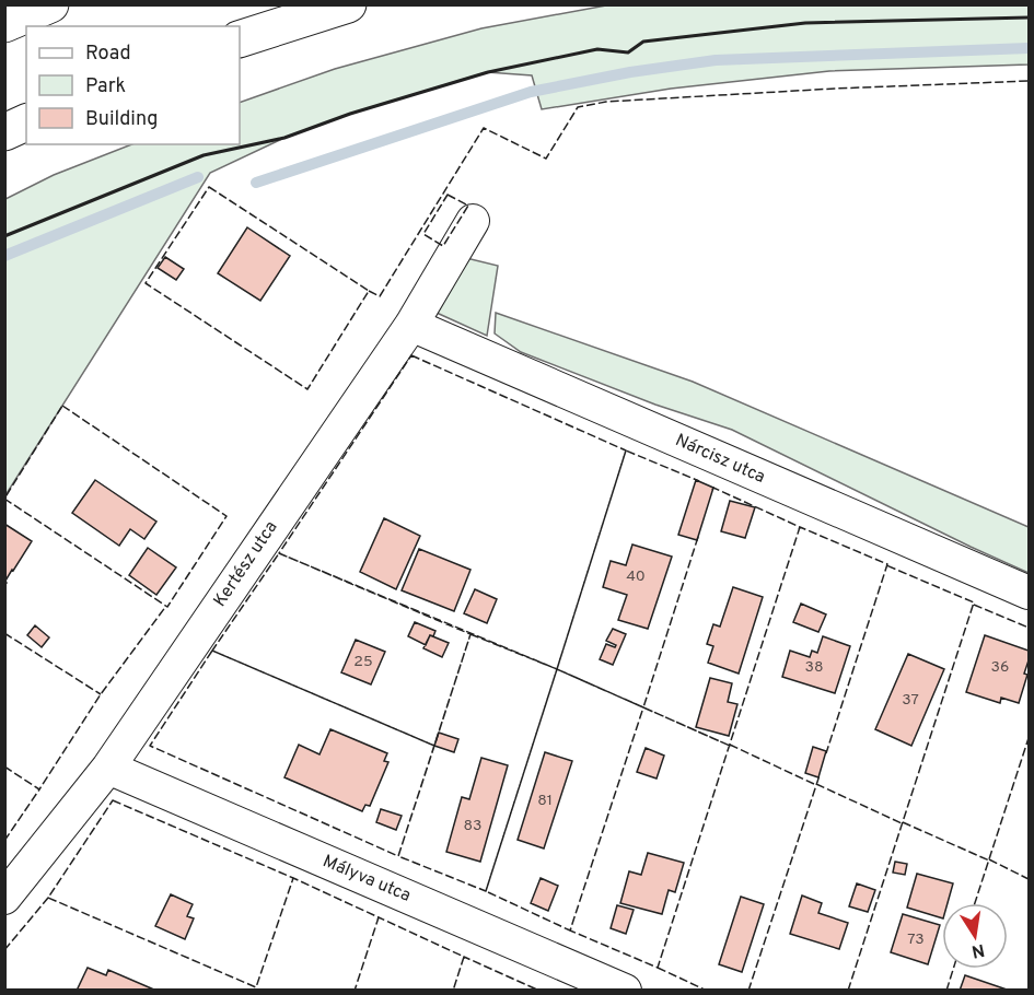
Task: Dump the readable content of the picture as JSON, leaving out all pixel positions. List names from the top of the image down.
{
  "streets": {
    "street": ["Nárcisz utca", "Kertész utca", "Mályva utca"]
  },
  "crossings": [
    ["Nárcisz utca", "Kertész utca"],
    ["Kertész utca", "Mályva utca"]
  ],
  "house_numbers": [
    "40",
    "25",
    "38",
    "36",
    "37",
    "81",
    "83",
    "73"
  ],
  "legend": ["Road", "Park", "Building"],
  "north": "bottom"
}
